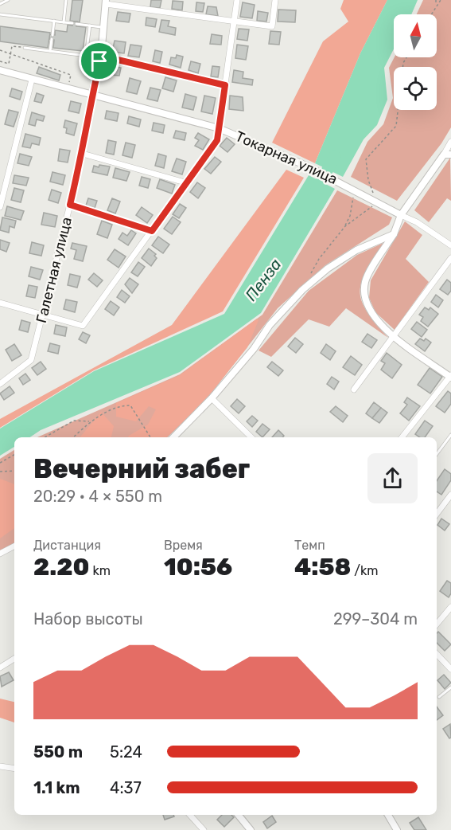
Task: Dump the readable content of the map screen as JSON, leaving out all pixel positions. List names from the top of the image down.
{
  "streets": {
    "street": ["Токарная улица", "Галетная улица"]
  },
  "crossings": [
    ["Токарная улица", "Галетная улица"]
  ],
  "water": ["Пенза"],
  "north": "top",
  "page": {
    "heading": ["Вечерний забег", "20:29 · 4 × 550 m"],
    "stats": [
      ["Дистанция", "2.20 km"],
      ["Время", "10:56"],
      ["Темп", "4:58 /km"]
    ],
    "chart": ["Набор высоты", "299–304 m"],
    "list": [
      {
        "name": "550 m",
        "note": "5:24"
      },
      {
        "name": "1.1 km",
        "note": "4:37"
      }
    ]
  }
}
